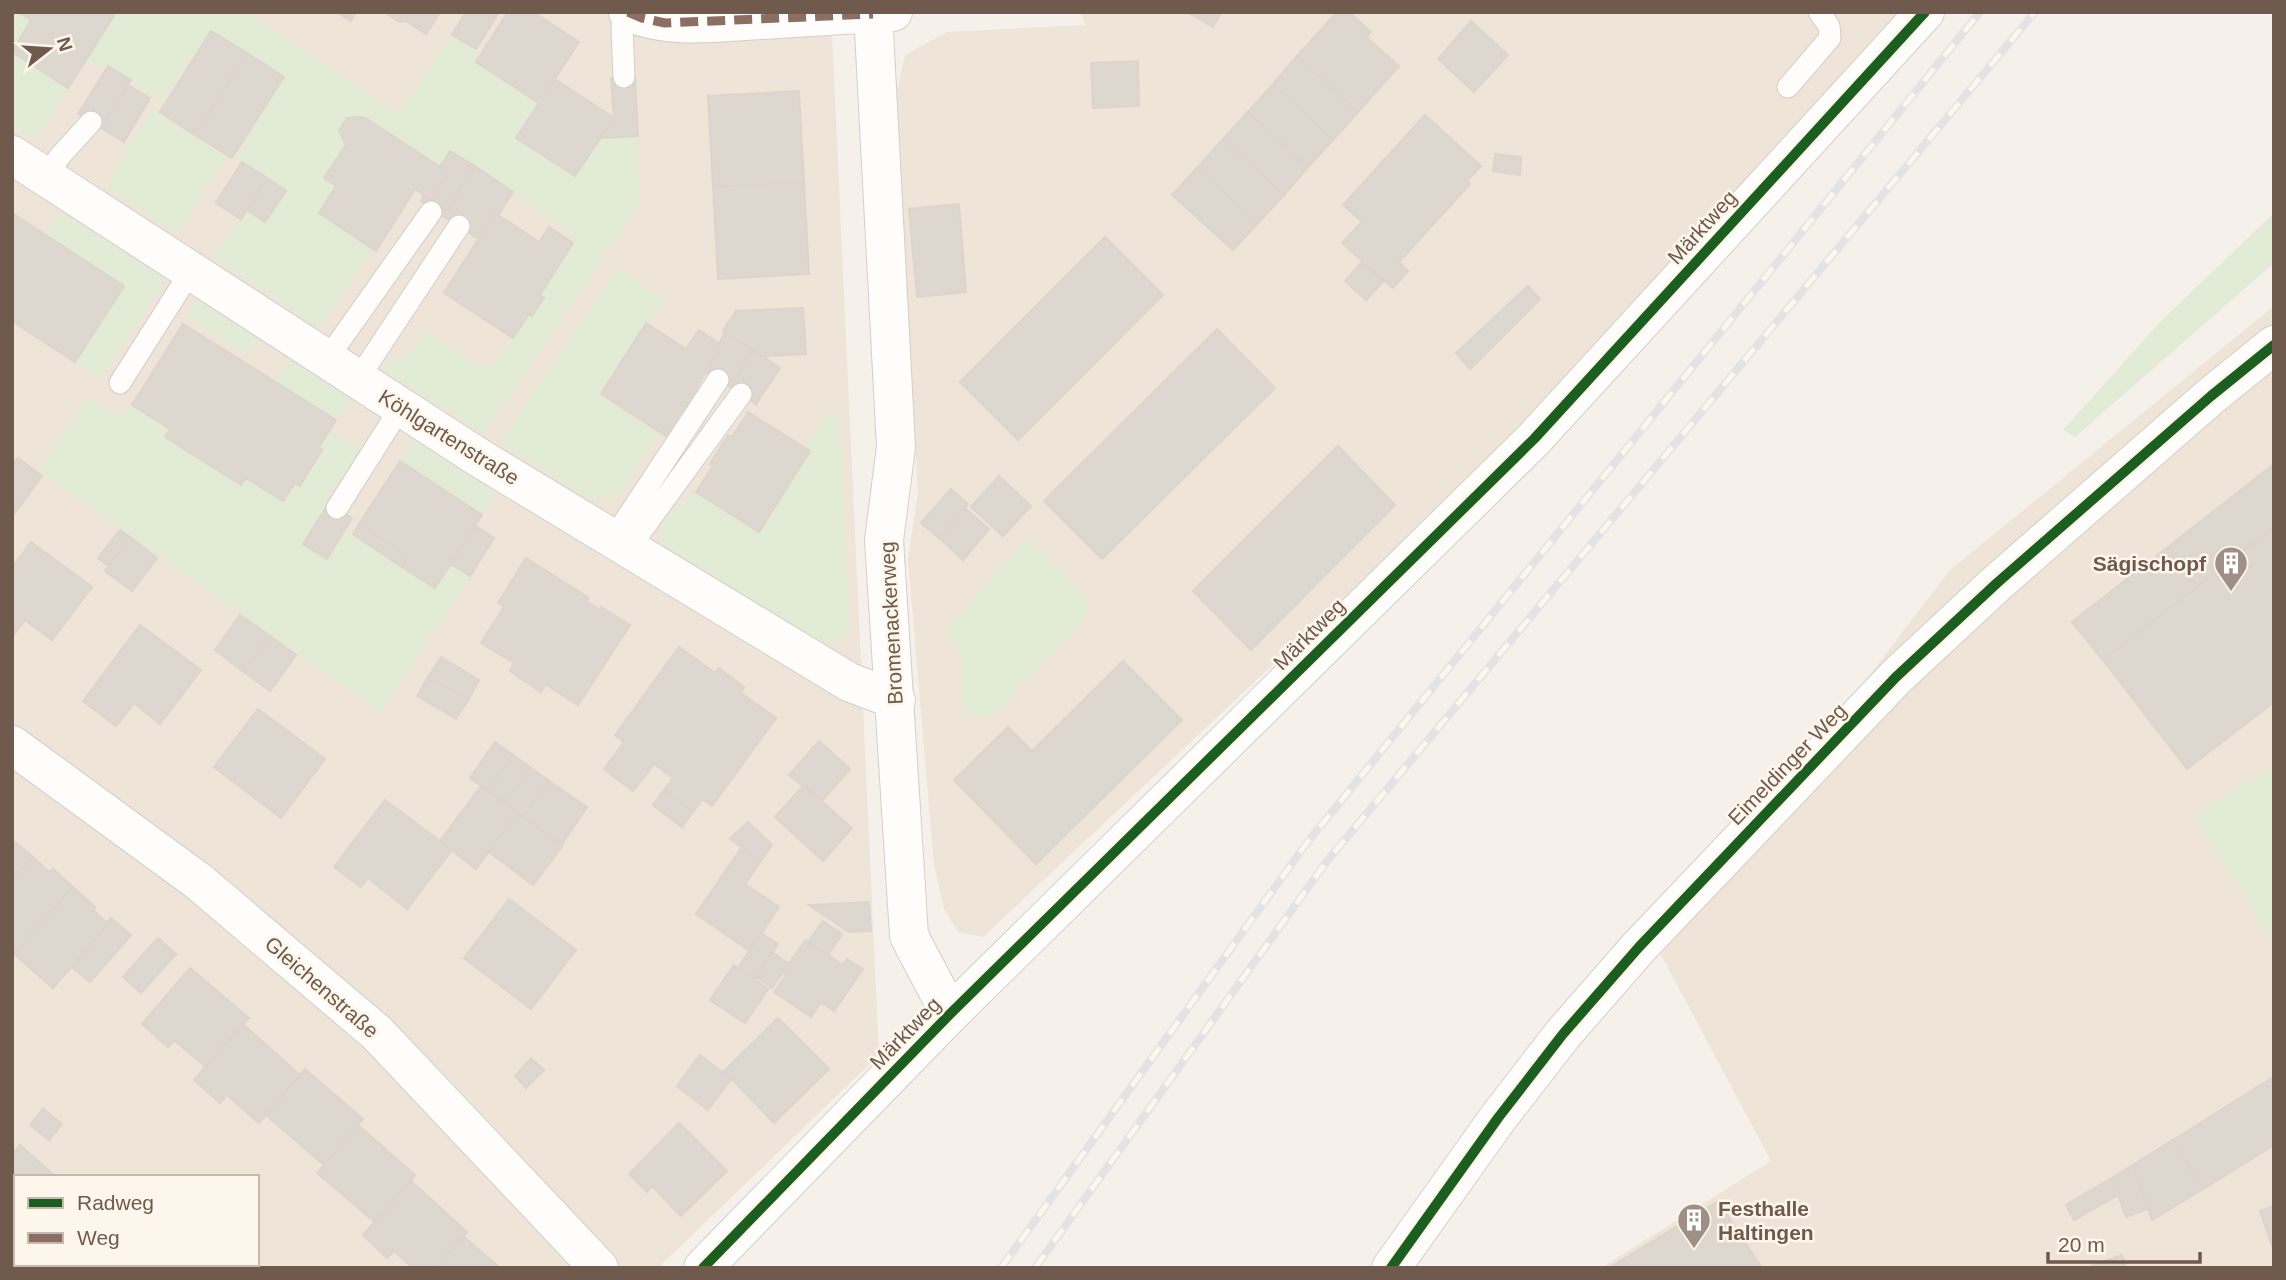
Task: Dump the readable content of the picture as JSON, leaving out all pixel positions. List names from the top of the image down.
{
  "streets": {
    "street": [
      "Märktweg",
      "Köhlgartenstraße",
      "Bromenackerweg",
      "Eimeldinger Weg",
      "Gleichenstraße"
    ]
  },
  "crossings": [
    ["Märktweg", "Bromenackerweg"],
    ["Köhlgartenstraße", "Bromenackerweg"]
  ],
  "places": {
    "building": ["Sägischopf", "Festhalle Haltingen"]
  },
  "legend": ["Radweg", "Weg"],
  "scale_bar": "20 m",
  "north": "right"
}
